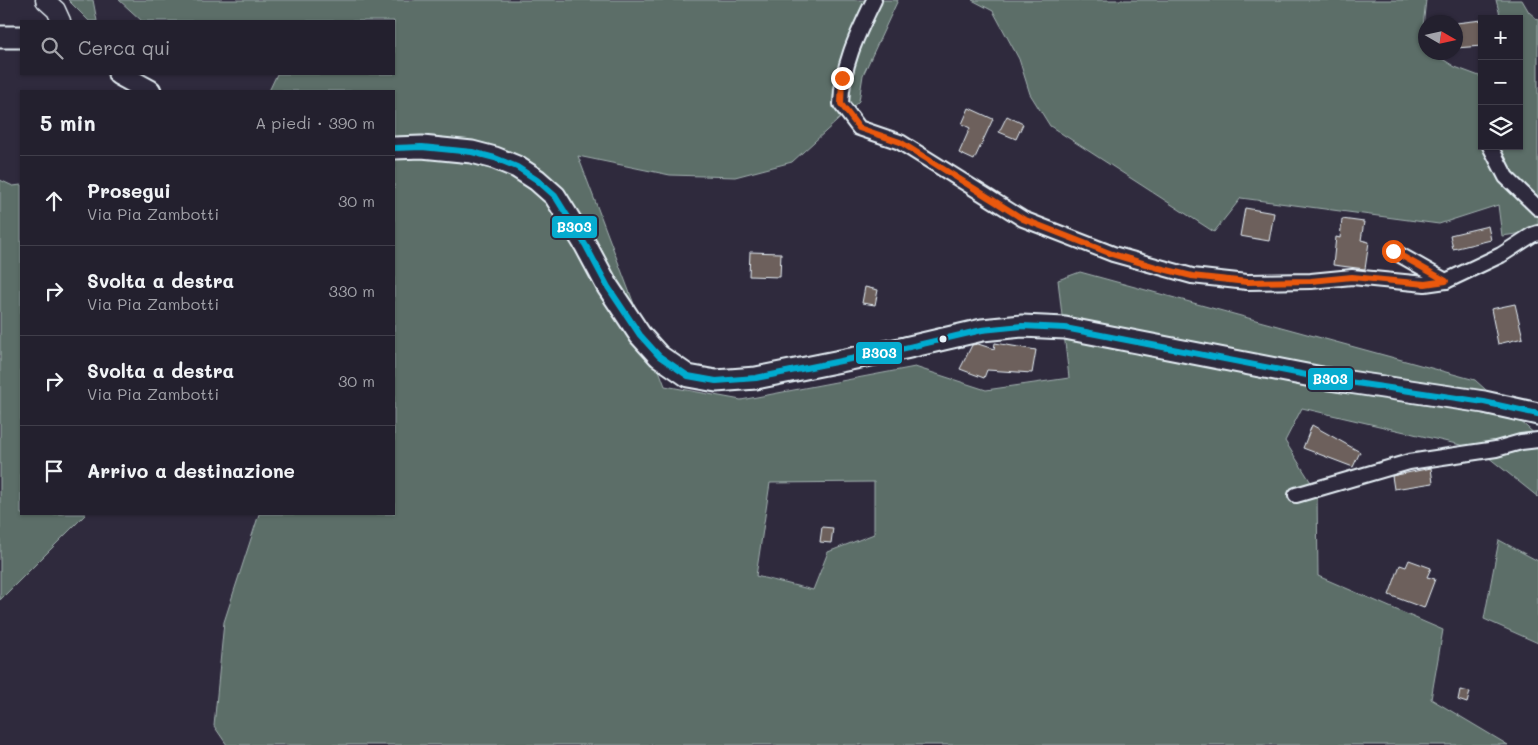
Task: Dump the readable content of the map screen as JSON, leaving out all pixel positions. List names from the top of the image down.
{
  "lines": ["transit line B303"],
  "north": "right",
  "page": {
    "map_buttons": ["+", "−"],
    "search": "Cerca qui",
    "heading": ["5 min", "A piedi · 390 m"],
    "list": [
      ["Prosegui", "Via Pia Zambotti", "30 m"],
      ["Svolta a destra", "Via Pia Zambotti", "330 m"],
      ["Svolta a destra", "Via Pia Zambotti", "30 m"],
      "Arrivo a destinazione"
    ]
  }
}
